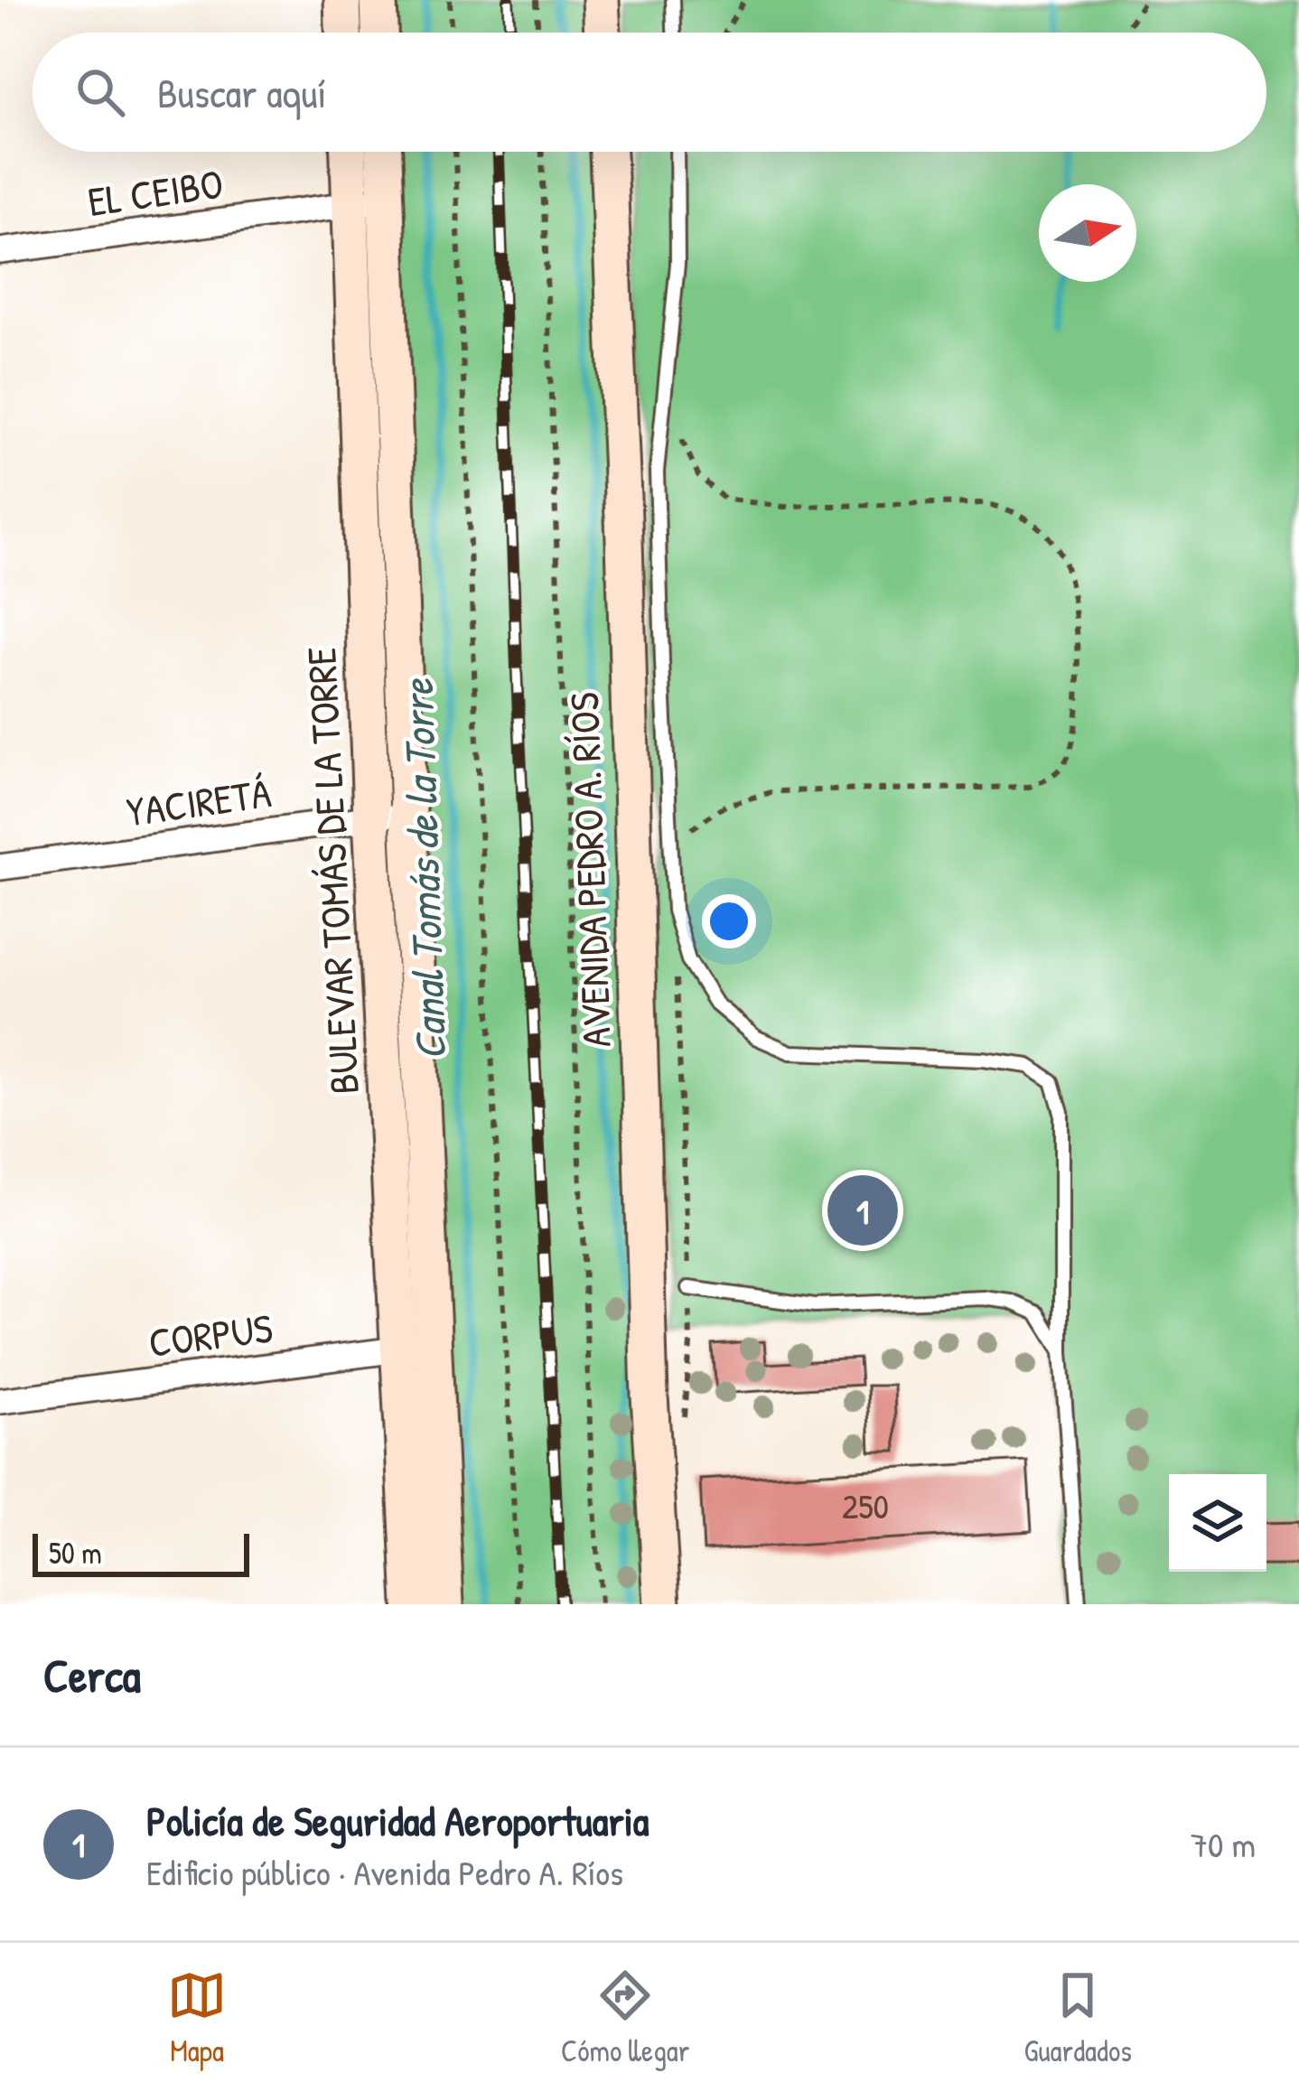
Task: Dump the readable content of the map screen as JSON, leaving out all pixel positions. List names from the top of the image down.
{
  "streets": {
    "street": [
      "EL CEIBO",
      "YACIRETÁ",
      "AVENIDA PEDRO A. RÍOS",
      "BULEVAR TOMÁS DE LA TORRE",
      "CORPUS"
    ]
  },
  "crossings": [
    ["EL CEIBO", "BULEVAR TOMÁS DE LA TORRE"],
    ["YACIRETÁ", "BULEVAR TOMÁS DE LA TORRE"],
    ["BULEVAR TOMÁS DE LA TORRE", "CORPUS"]
  ],
  "water": ["Canal Tomás de la Torre"],
  "house_numbers": ["250"],
  "scale_bar": "50 m",
  "north": "right",
  "page": {
    "search": "Buscar aquí",
    "pins": "1",
    "scale": "50 m",
    "heading": "Cerca",
    "list": [
      {
        "mark": "1",
        "name": "Policía de Seguridad Aeroportuaria",
        "note": "Edificio público · Avenida Pedro A. Ríos",
        "value": "70 m"
      }
    ],
    "nav": ["Mapa", "Cómo llegar", "Guardados"]
  }
}
